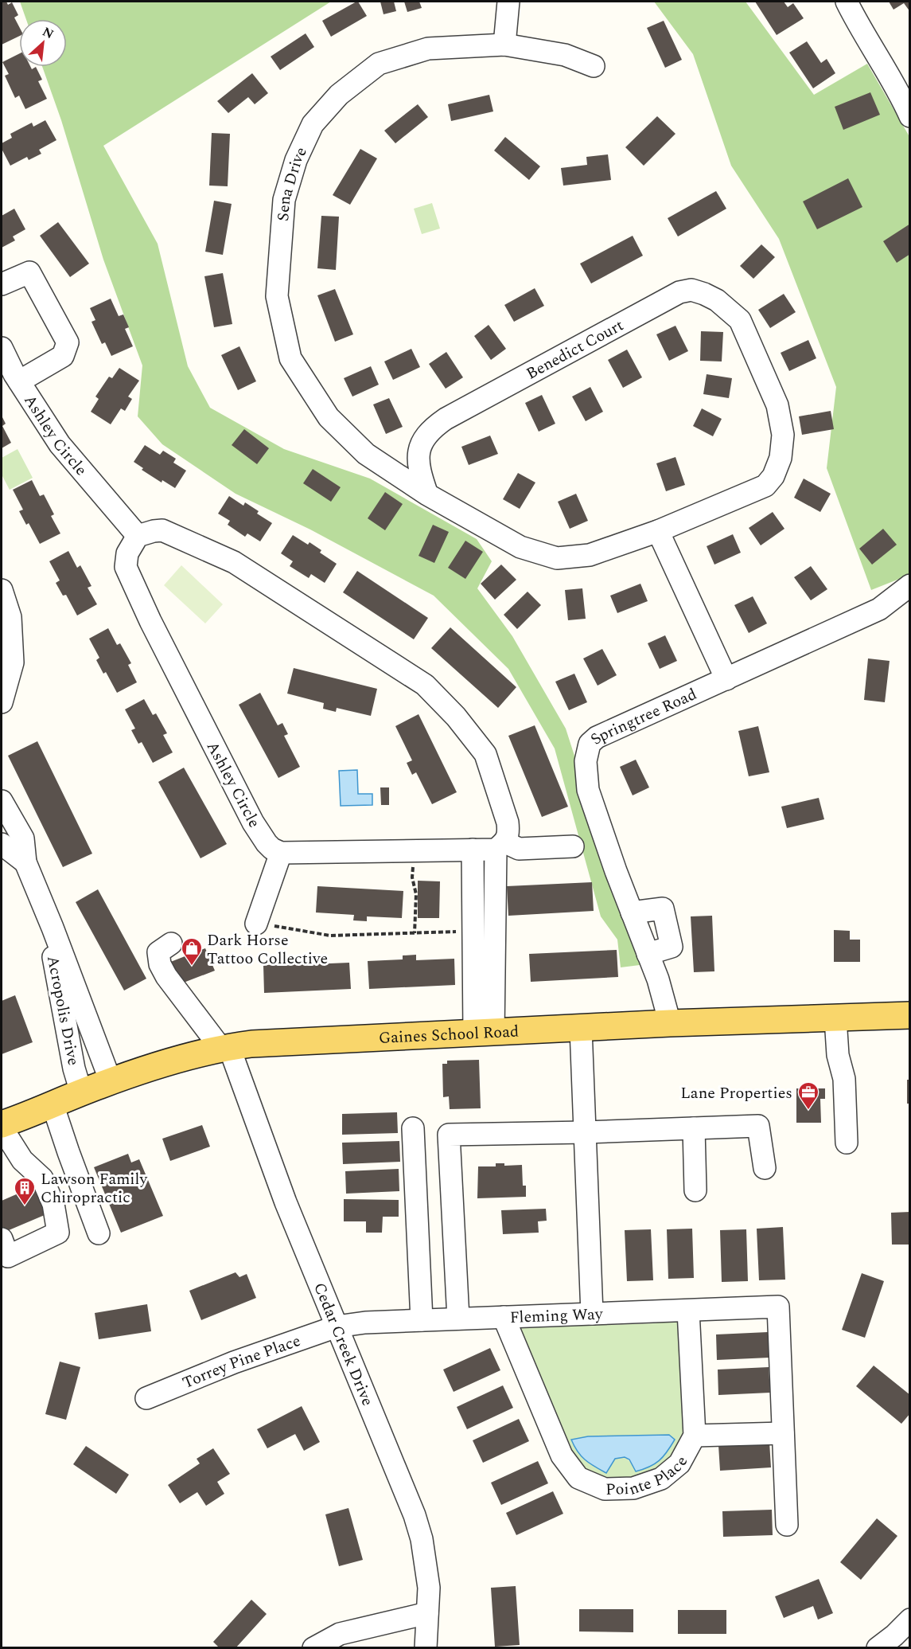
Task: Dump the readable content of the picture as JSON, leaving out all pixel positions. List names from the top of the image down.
{
  "streets": {
    "main road": ["Gaines School Road"],
    "street": [
      "Sena Drive",
      "Benedict Court",
      "Ashley Circle",
      "Springtree Road",
      "Acropolis Drive",
      "Fleming Way",
      "Cedar Creek Drive",
      "Torrey Pine Place",
      "Pointe Place"
    ]
  },
  "crossings": [
    ["Sena Drive", "Benedict Court"],
    ["Springtree Road", "Gaines School Road"],
    ["Acropolis Drive", "Gaines School Road"],
    ["Gaines School Road", "Cedar Creek Drive"],
    ["Fleming Way", "Cedar Creek Drive"],
    ["Fleming Way", "Torrey Pine Place"],
    ["Fleming Way", "Pointe Place"],
    ["Cedar Creek Drive", "Torrey Pine Place"]
  ],
  "places": {
    "shop": ["Dark Horse Tattoo Collective"],
    "office": ["Lane Properties"],
    "building": ["Lawson Family Chiropractic"]
  },
  "north": "top right"
}
